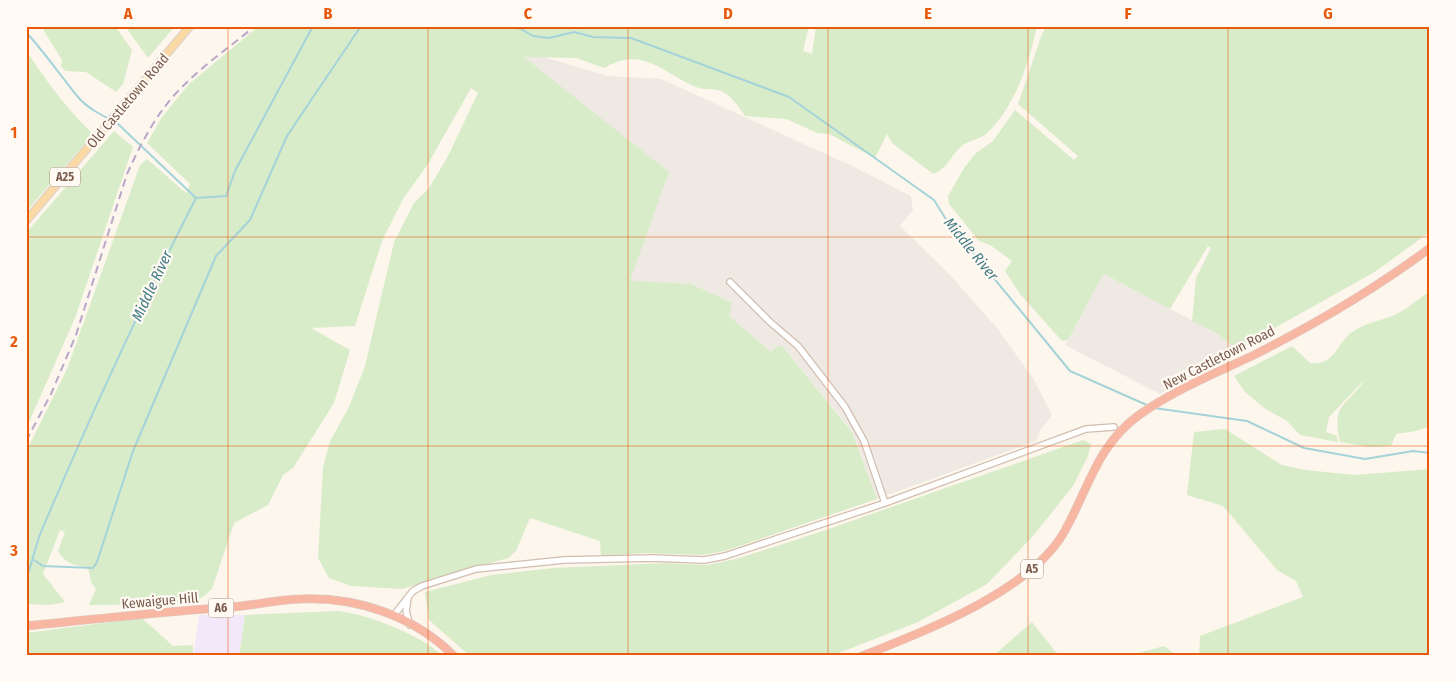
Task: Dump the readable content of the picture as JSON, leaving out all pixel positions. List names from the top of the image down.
{
  "streets": {
    "highway": [
      "New Castletown Road",
      "A5",
      "Kewaigue Hill",
      "A6"
    ],
    "main road": ["Old Castletown Road", "A25"]
  },
  "crossings": [
    ["Kewaigue Hill", "A6"]
  ],
  "water": ["Middle River"],
  "grid": {
    "columns": [
      "A",
      "B",
      "C",
      "D",
      "E",
      "F",
      "G"
    ],
    "rows": ["1", "2", "3"]
  }
}
